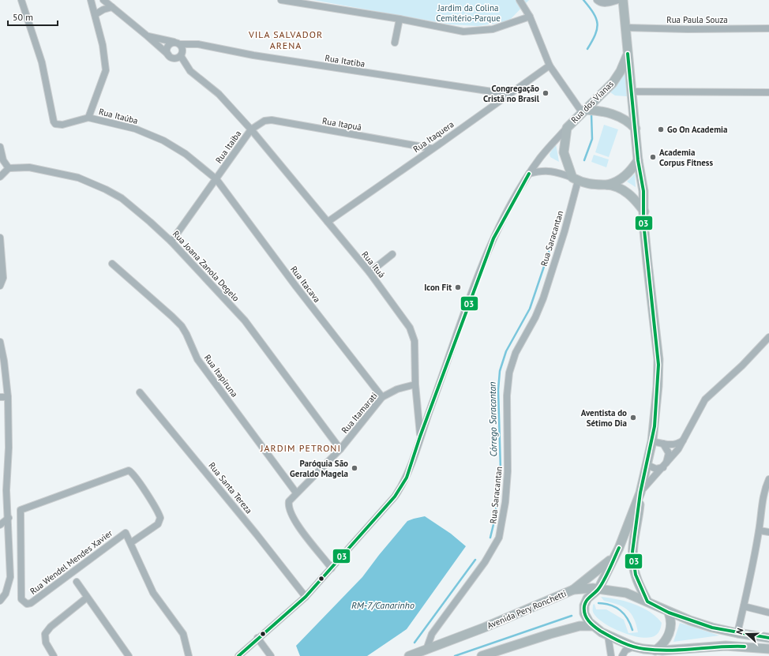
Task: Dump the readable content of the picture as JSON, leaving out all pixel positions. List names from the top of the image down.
{
  "streets": {
    "main road": ["Rua dos Vianas", "Avenida Pery Ronchetti"],
    "street": [
      "Rua Paula Souza",
      "Rua Itatiba",
      "Rua Itaúba",
      "Rua Itapuã",
      "Rua Itaquera",
      "Rua Itaiba",
      "Rua Saracantan",
      "Rua Ituá",
      "Rua Joana Zanola Degelo",
      "Rua Itacava",
      "Rua Itapiruna",
      "Rua Itamarati",
      "Rua Santa Tereza",
      "Rua Wendel Mendes Xavier"
    ]
  },
  "crossings": [
    ["Rua Paula Souza", "Rua dos Vianas"],
    ["Rua Itatiba", "Rua Itaquera"],
    ["Rua dos Vianas", "Rua Saracantan"],
    ["Rua dos Vianas", "Rua Ituá"],
    ["Rua dos Vianas", "Rua Itamarati"],
    ["Rua dos Vianas", "Rua Santa Tereza"],
    ["Rua Itaúba", "Rua Itaiba"],
    ["Rua Itaúba", "Rua Itacava"],
    ["Rua Itapuã", "Rua Itaquera"],
    ["Rua Itapuã", "Rua Itaiba"],
    ["Rua Itapuã", "Rua Ituá"],
    ["Rua Itaquera", "Rua Ituá"],
    ["Rua Itaiba", "Rua Ituá"],
    ["Rua Itaiba", "Rua Joana Zanola Degelo"],
    ["Rua Itaiba", "Rua Itacava"],
    ["Rua Saracantan", "Avenida Pery Ronchetti"],
    ["Rua Ituá", "Rua Itamarati"],
    ["Rua Joana Zanola Degelo", "Rua Itamarati"],
    ["Rua Itacava", "Rua Itamarati"],
    ["Rua Itapiruna", "Rua Itamarati"]
  ],
  "districts": ["VILA SALVADOR ARENA", "JARDIM PETRONI"],
  "water": ["Córrego Saracantan", "RM-7/Canarinho"],
  "parks": ["Jardim da Colina Cemitério-Parque"],
  "places": [
    "Congregação Cristã no Brasil",
    "Go On Academia",
    "Academia Corpus Fitness",
    "Icon Fit",
    "Aventista do Sétimo Dia",
    "Paróquia São Geraldo Magela"
  ],
  "lines": ["transit line 03"],
  "scale_bar": "50 m",
  "north": "left"
}
